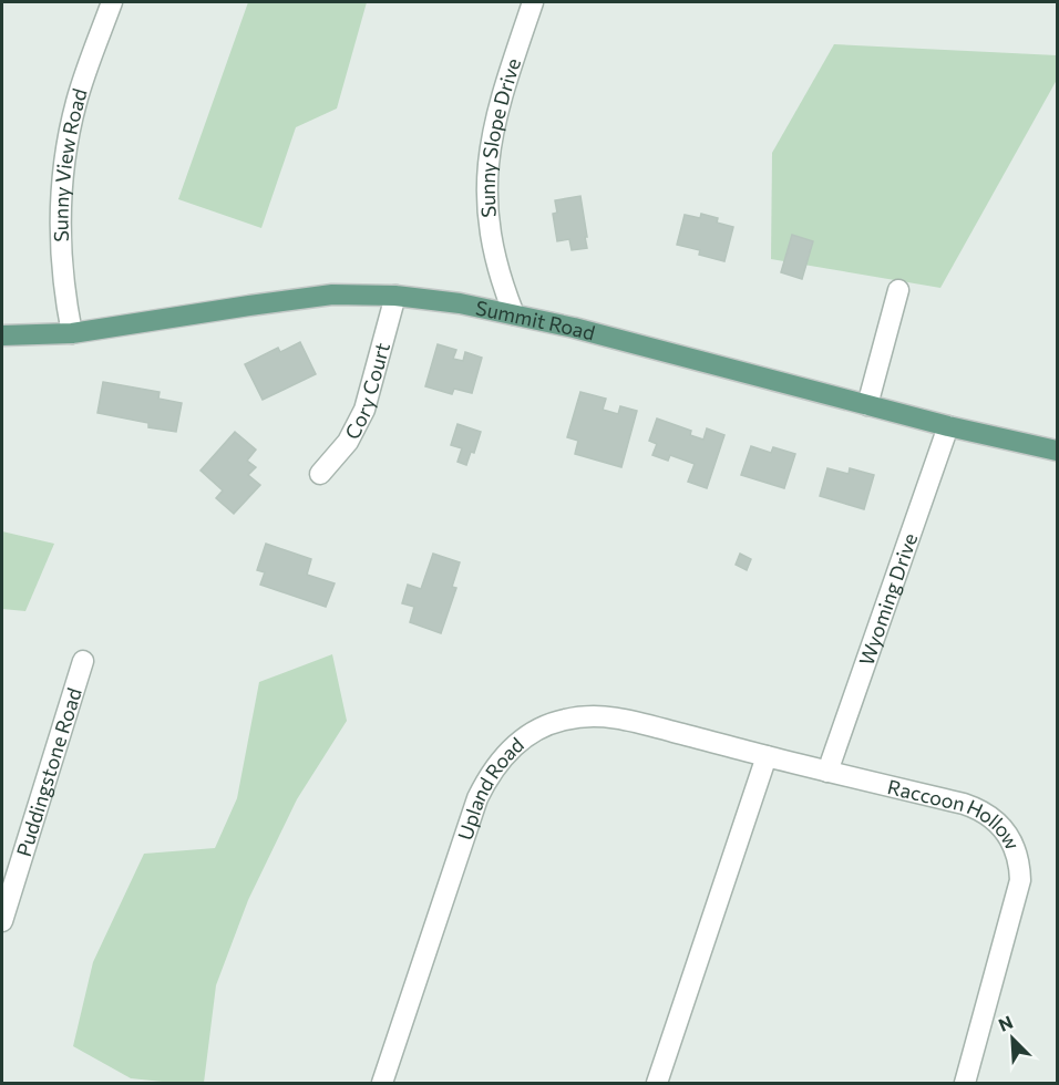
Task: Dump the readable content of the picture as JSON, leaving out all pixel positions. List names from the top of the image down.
{
  "streets": {
    "main road": ["Summit Road"],
    "street": [
      "Sunny Slope Drive",
      "Sunny View Road",
      "Cory Court",
      "Wyoming Drive",
      "Puddingstone Road",
      "Upland Road",
      "Raccoon Hollow"
    ]
  },
  "crossings": [
    ["Sunny Slope Drive", "Summit Road"],
    ["Sunny View Road", "Summit Road"],
    ["Summit Road", "Cory Court"],
    ["Summit Road", "Wyoming Drive"],
    ["Wyoming Drive", "Raccoon Hollow"],
    ["Upland Road", "Raccoon Hollow"]
  ],
  "north": "top left"
}
